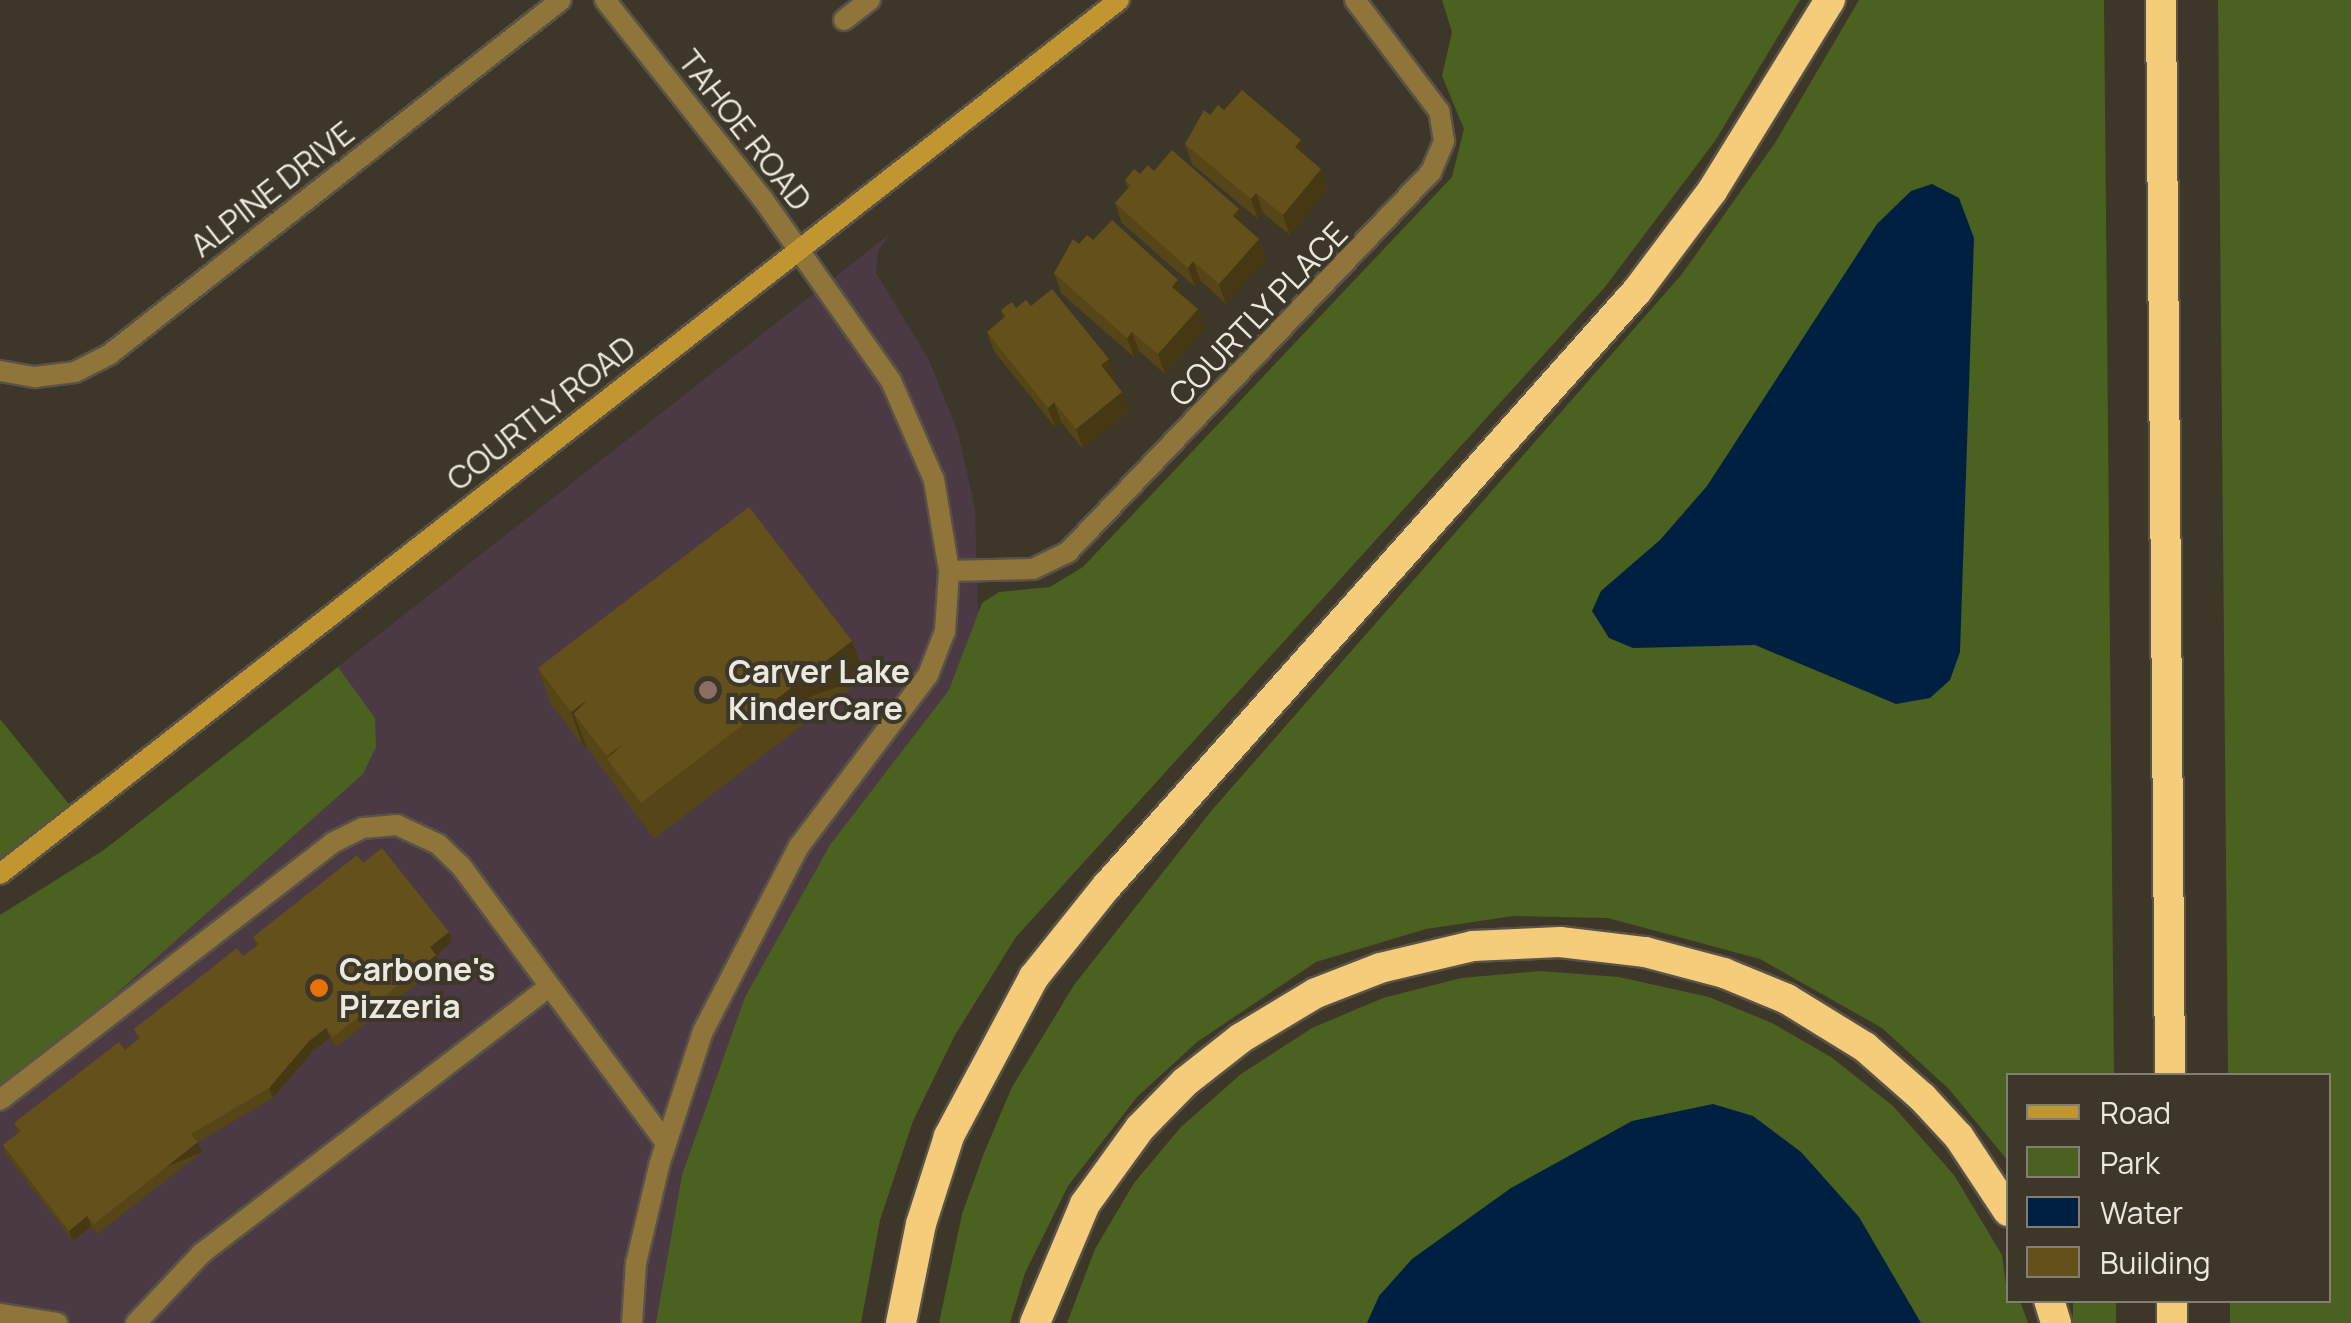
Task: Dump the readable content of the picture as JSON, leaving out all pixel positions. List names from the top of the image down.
{
  "streets": {
    "street": [
      "TAHOE ROAD",
      "ALPINE DRIVE",
      "COURTLY PLACE",
      "COURTLY ROAD"
    ]
  },
  "crossings": [
    ["TAHOE ROAD", "COURTLY PLACE"],
    ["TAHOE ROAD", "COURTLY ROAD"]
  ],
  "places": ["Carver Lake KinderCare", "Carbone's Pizzeria"],
  "legend": [
    "Road",
    "Park",
    "Water",
    "Building"
  ]
}
